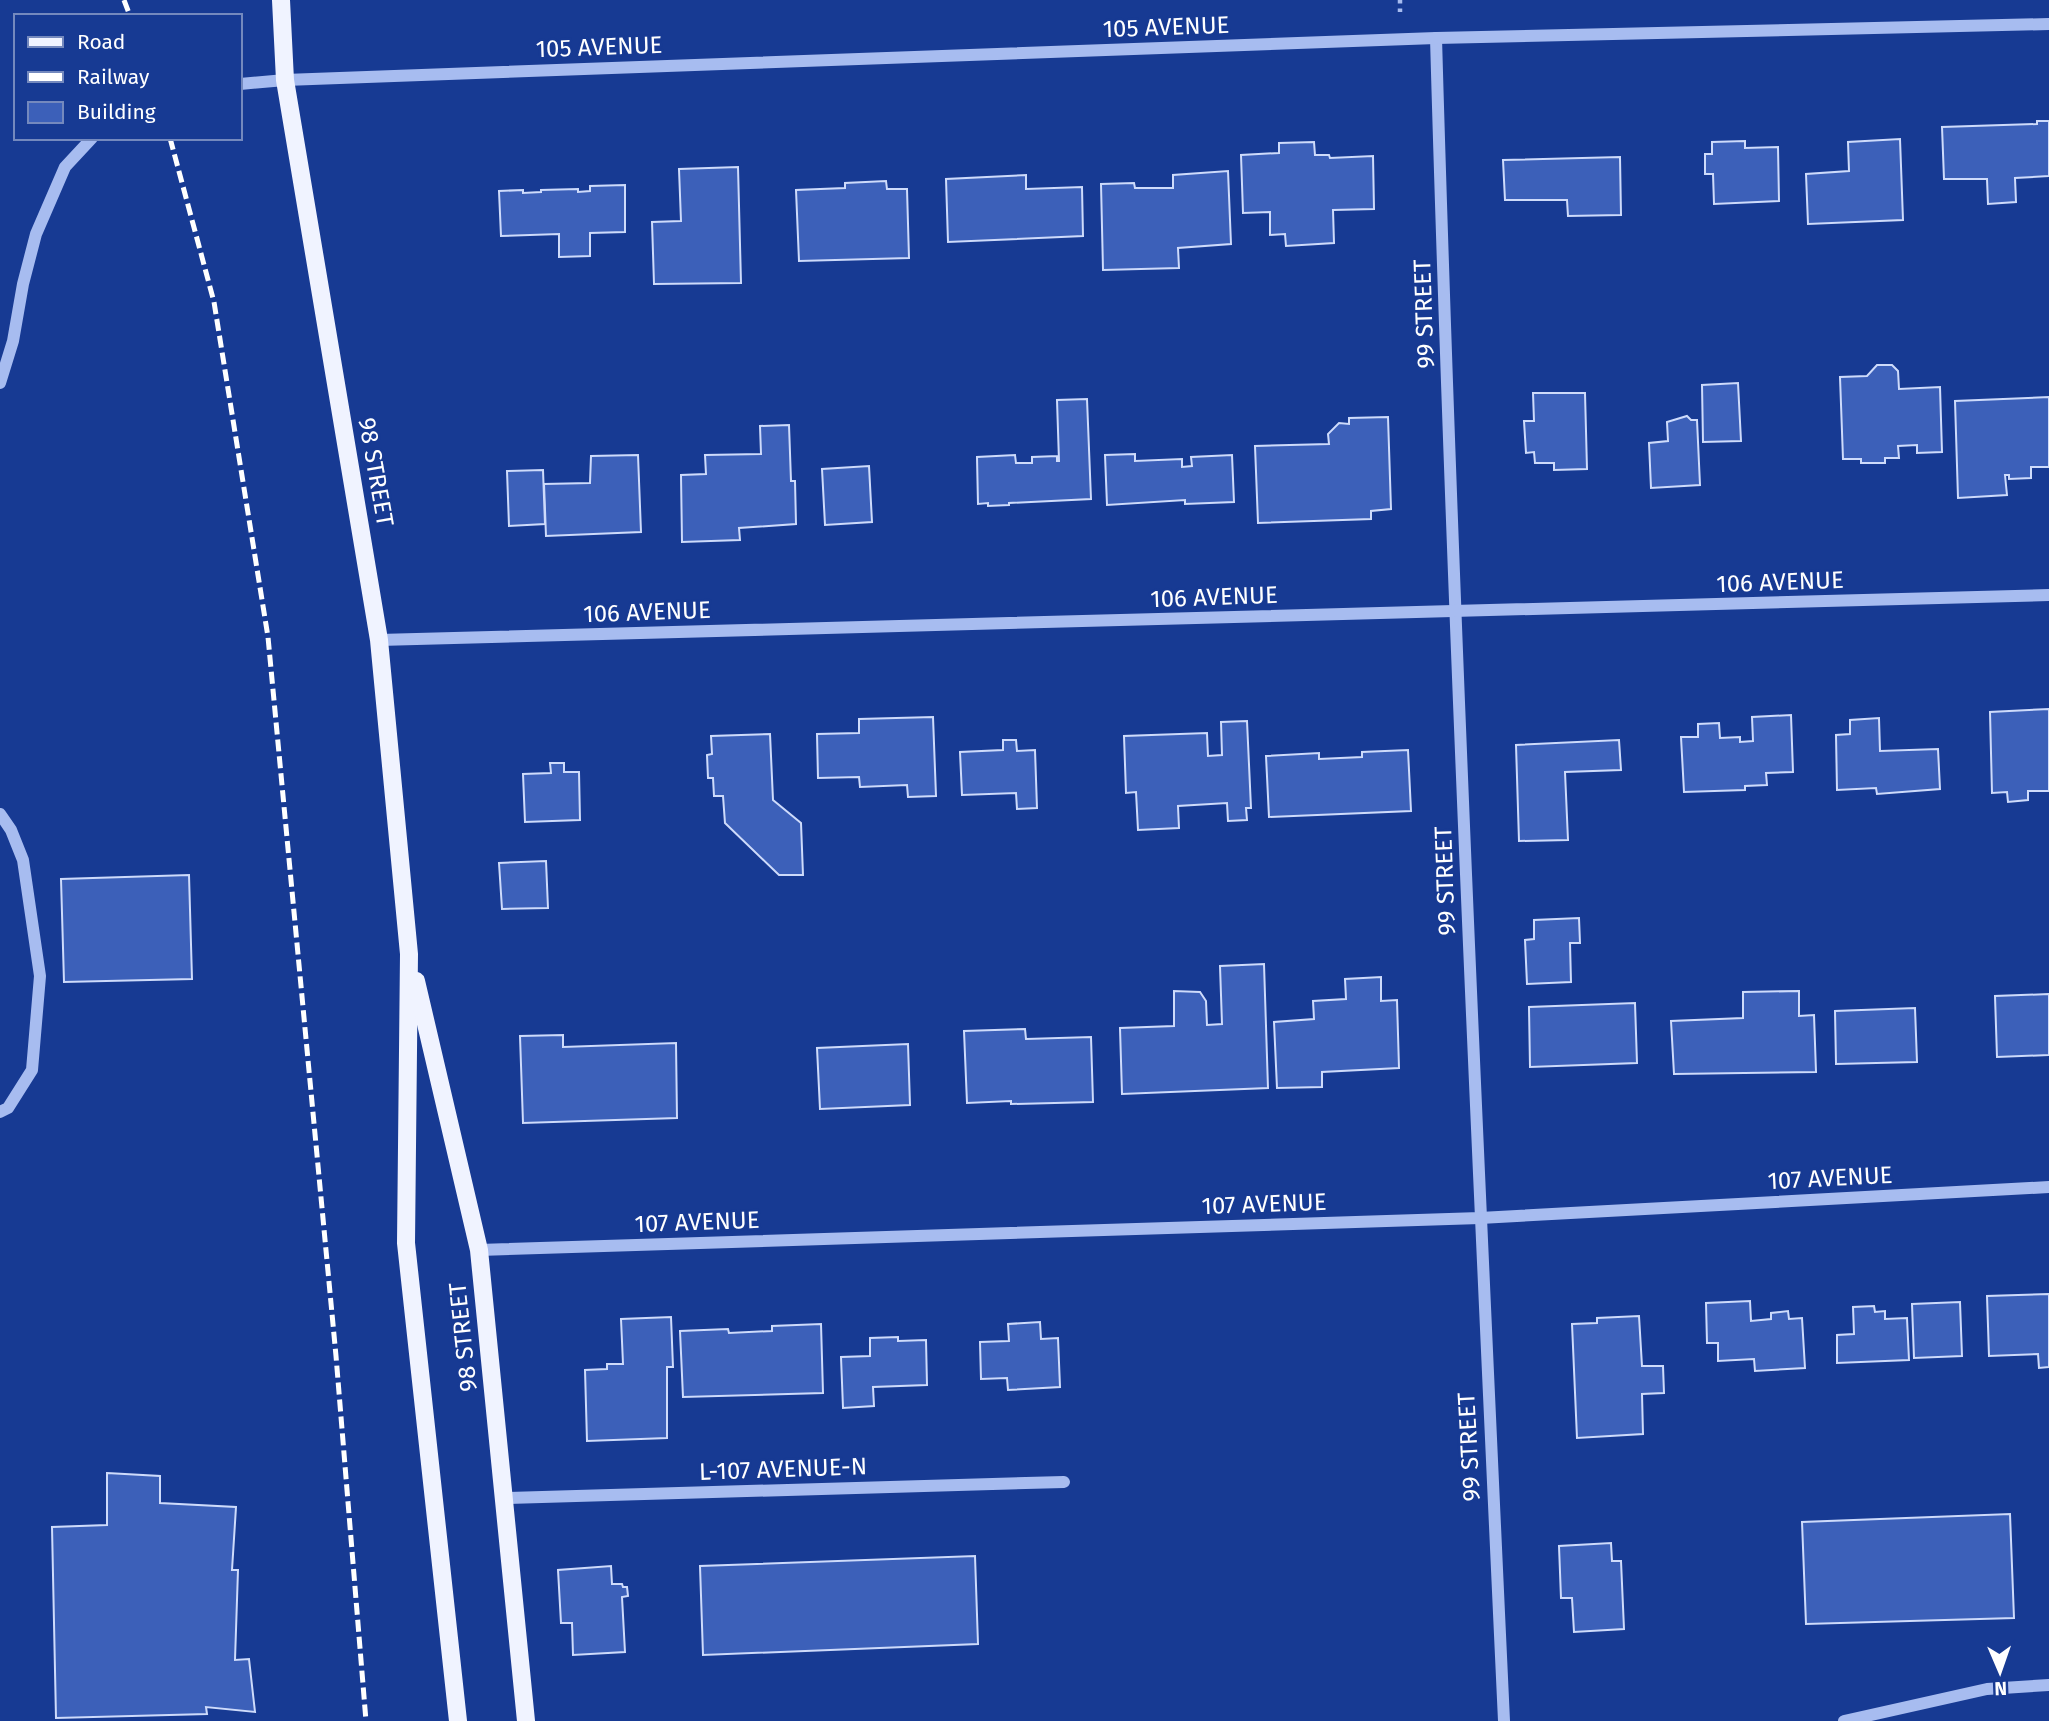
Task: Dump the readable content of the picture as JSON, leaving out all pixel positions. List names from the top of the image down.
{
  "streets": {
    "main road": ["98 STREET"],
    "street": [
      "105 AVENUE",
      "99 STREET",
      "106 AVENUE",
      "107 AVENUE",
      "L-107 AVENUE-N"
    ]
  },
  "crossings": [
    ["105 AVENUE", "99 STREET"],
    ["105 AVENUE", "98 STREET"],
    ["99 STREET", "106 AVENUE"],
    ["99 STREET", "107 AVENUE"],
    ["98 STREET", "106 AVENUE"],
    ["98 STREET", "107 AVENUE"],
    ["98 STREET", "L-107 AVENUE-N"]
  ],
  "legend": ["Road", "Railway", "Building"],
  "north": "bottom"
}
